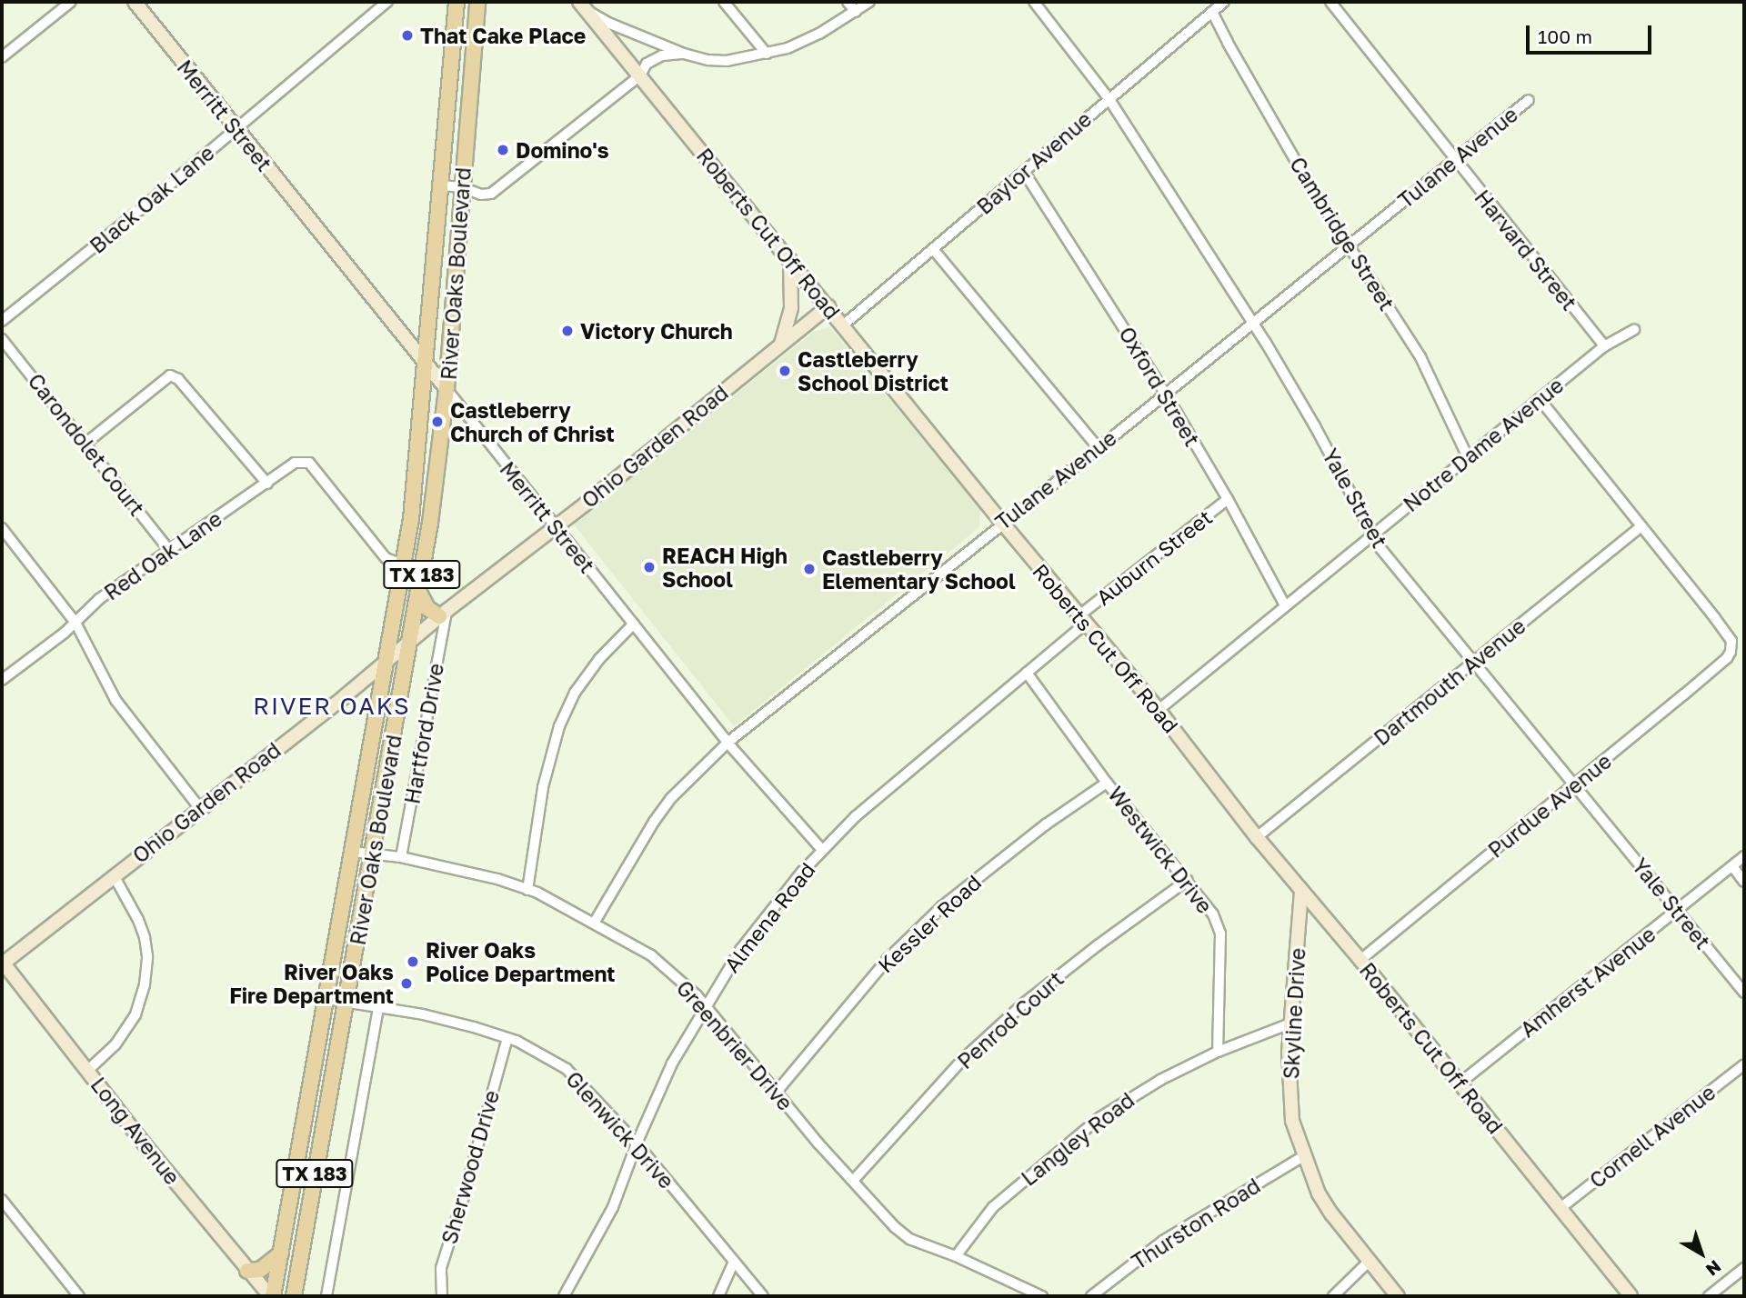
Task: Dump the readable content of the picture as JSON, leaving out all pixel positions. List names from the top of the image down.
{
  "streets": {
    "main road": ["River Oaks Boulevard", "TX 183"],
    "street": [
      "Merritt Street",
      "Tulane Avenue",
      "Baylor Avenue",
      "Black Oak Lane",
      "Roberts Cut Off Road",
      "Cambridge Street",
      "Harvard Street",
      "Oxford Street",
      "Carondolet Court",
      "Notre Dame Avenue",
      "Ohio Garden Road",
      "Yale Street",
      "Red Oak Lane",
      "Auburn Street",
      "Dartmouth Avenue",
      "Hartford Drive",
      "Purdue Avenue",
      "Westwick Drive",
      "Almena Road",
      "Kessler Road",
      "Amherst Avenue",
      "Skyline Drive",
      "Penrod Court",
      "Greenbrier Drive",
      "Glenwick Drive",
      "Long Avenue",
      "Cornell Avenue",
      "Langley Road",
      "Sherwood Drive",
      "Thurston Road"
    ]
  },
  "crossings": [
    ["Merritt Street", "Tulane Avenue"],
    ["Merritt Street", "Black Oak Lane"],
    ["Merritt Street", "River Oaks Boulevard"],
    ["Merritt Street", "Ohio Garden Road"],
    ["Merritt Street", "Almena Road"],
    ["Tulane Avenue", "Roberts Cut Off Road"],
    ["Tulane Avenue", "Cambridge Street"],
    ["Tulane Avenue", "Harvard Street"],
    ["Tulane Avenue", "Oxford Street"],
    ["Tulane Avenue", "Yale Street"],
    ["Tulane Avenue", "Greenbrier Drive"],
    ["Baylor Avenue", "Roberts Cut Off Road"],
    ["Baylor Avenue", "Cambridge Street"],
    ["Baylor Avenue", "Oxford Street"],
    ["Baylor Avenue", "Yale Street"],
    ["Roberts Cut Off Road", "Notre Dame Avenue"],
    ["Roberts Cut Off Road", "Ohio Garden Road"],
    ["Roberts Cut Off Road", "Auburn Street"],
    ["Roberts Cut Off Road", "Dartmouth Avenue"],
    ["Roberts Cut Off Road", "Purdue Avenue"],
    ["Roberts Cut Off Road", "Almena Road"],
    ["Roberts Cut Off Road", "Amherst Avenue"],
    ["Roberts Cut Off Road", "Skyline Drive"],
    ["Roberts Cut Off Road", "Cornell Avenue"],
    ["Cambridge Street", "Notre Dame Avenue"],
    ["Harvard Street", "Notre Dame Avenue"],
    ["River Oaks Boulevard", "Ohio Garden Road"],
    ["River Oaks Boulevard", "Red Oak Lane"],
    ["River Oaks Boulevard", "Greenbrier Drive"],
    ["River Oaks Boulevard", "Glenwick Drive"],
    ["River Oaks Boulevard", "Long Avenue"],
    ["Oxford Street", "Notre Dame Avenue"],
    ["Oxford Street", "Auburn Street"],
    ["Carondolet Court", "Red Oak Lane"],
    ["Notre Dame Avenue", "Yale Street"],
    ["Ohio Garden Road", "Hartford Drive"],
    ["Ohio Garden Road", "Long Avenue"],
    ["Yale Street", "Dartmouth Avenue"],
    ["Yale Street", "Purdue Avenue"],
    ["Yale Street", "Amherst Avenue"],
    ["Auburn Street", "Almena Road"],
    ["Dartmouth Avenue", "Purdue Avenue"],
    ["Hartford Drive", "Greenbrier Drive"],
    ["Westwick Drive", "Almena Road"],
    ["Westwick Drive", "Kessler Road"],
    ["Westwick Drive", "Penrod Court"],
    ["Westwick Drive", "Langley Road"],
    ["Almena Road", "Greenbrier Drive"],
    ["Almena Road", "Glenwick Drive"],
    ["Kessler Road", "Greenbrier Drive"],
    ["Skyline Drive", "Langley Road"],
    ["Skyline Drive", "Thurston Road"],
    ["Penrod Court", "Greenbrier Drive"],
    ["Greenbrier Drive", "Langley Road"],
    ["Glenwick Drive", "Sherwood Drive"]
  ],
  "districts": ["RIVER OAKS"],
  "places": [
    "That Cake Place",
    "Domino's",
    "Victory Church",
    "Castleberry School District",
    "Castleberry Church of Christ",
    "REACH High School",
    "Castleberry Elementary School",
    "River Oaks Police Department",
    "River Oaks Fire Department"
  ],
  "scale_bar": "100 m",
  "north": "bottom right"
}
